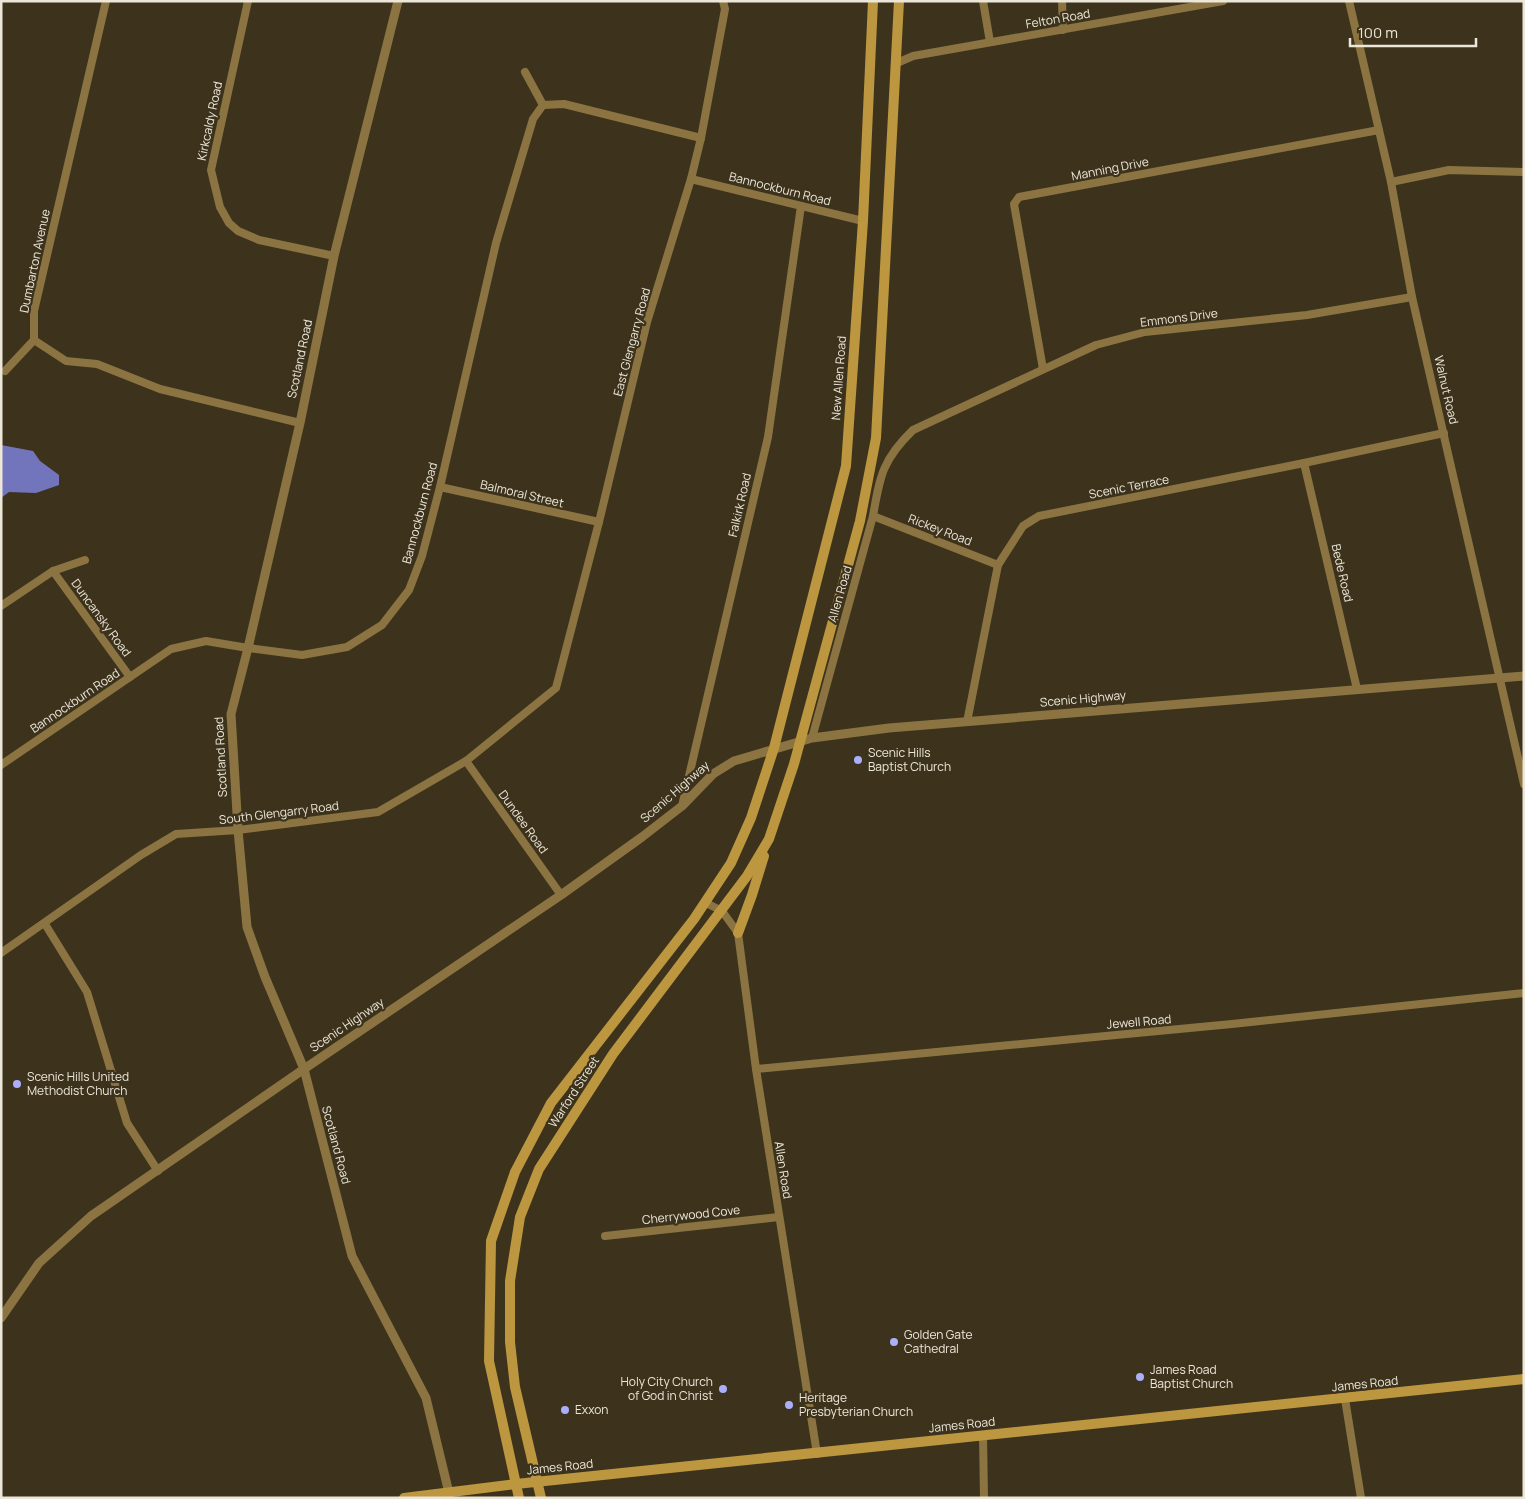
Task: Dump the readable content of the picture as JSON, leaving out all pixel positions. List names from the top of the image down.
{
  "streets": {
    "main road": ["New Allen Road", "Warford Street", "James Road"],
    "street": [
      "Felton Road",
      "Kirkcaldy Road",
      "Manning Drive",
      "Bannockburn Road",
      "Dumbarton Avenue",
      "Emmons Drive",
      "East Glengarry Road",
      "Scotland Road",
      "Walnut Road",
      "Scenic Terrace",
      "Balmoral Street",
      "Falkirk Road",
      "Rickey Road",
      "Bede Road",
      "Allen Road",
      "Duncansky Road",
      "Scenic Highway",
      "South Glengarry Road",
      "Dundee Road",
      "Jewell Road",
      "Cherrywood Cove"
    ]
  },
  "crossings": [
    ["Kirkcaldy Road", "Scotland Road"],
    ["Manning Drive", "Emmons Drive"],
    ["Manning Drive", "Walnut Road"],
    ["Bannockburn Road", "East Glengarry Road"],
    ["Bannockburn Road", "Scotland Road"],
    ["Bannockburn Road", "New Allen Road"],
    ["Bannockburn Road", "Balmoral Street"],
    ["Bannockburn Road", "Falkirk Road"],
    ["Bannockburn Road", "Duncansky Road"],
    ["Emmons Drive", "Walnut Road"],
    ["Emmons Drive", "Allen Road"],
    ["East Glengarry Road", "Balmoral Street"],
    ["East Glengarry Road", "South Glengarry Road"],
    ["Scotland Road", "Scenic Highway"],
    ["Scotland Road", "South Glengarry Road"],
    ["Scotland Road", "James Road"],
    ["New Allen Road", "Scenic Highway"],
    ["New Allen Road", "Warford Street"],
    ["Walnut Road", "Scenic Terrace"],
    ["Walnut Road", "Scenic Highway"],
    ["Scenic Terrace", "Rickey Road"],
    ["Scenic Terrace", "Bede Road"],
    ["Scenic Terrace", "Scenic Highway"],
    ["Falkirk Road", "Scenic Highway"],
    ["Rickey Road", "Allen Road"],
    ["Bede Road", "Scenic Highway"],
    ["Allen Road", "Scenic Highway"],
    ["Allen Road", "Jewell Road"],
    ["Allen Road", "Warford Street"],
    ["Allen Road", "Cherrywood Cove"],
    ["Allen Road", "James Road"],
    ["Scenic Highway", "Dundee Road"],
    ["Scenic Highway", "Warford Street"],
    ["South Glengarry Road", "Dundee Road"],
    ["Warford Street", "James Road"]
  ],
  "places": [
    "Scenic Hills Baptist Church",
    "Scenic Hills United Methodist Church",
    "Golden Gate Cathedral",
    "James Road Baptist Church",
    "Holy City Church of God in Christ",
    "Heritage Presbyterian Church",
    "Exxon"
  ],
  "scale_bar": "100 m"
}
